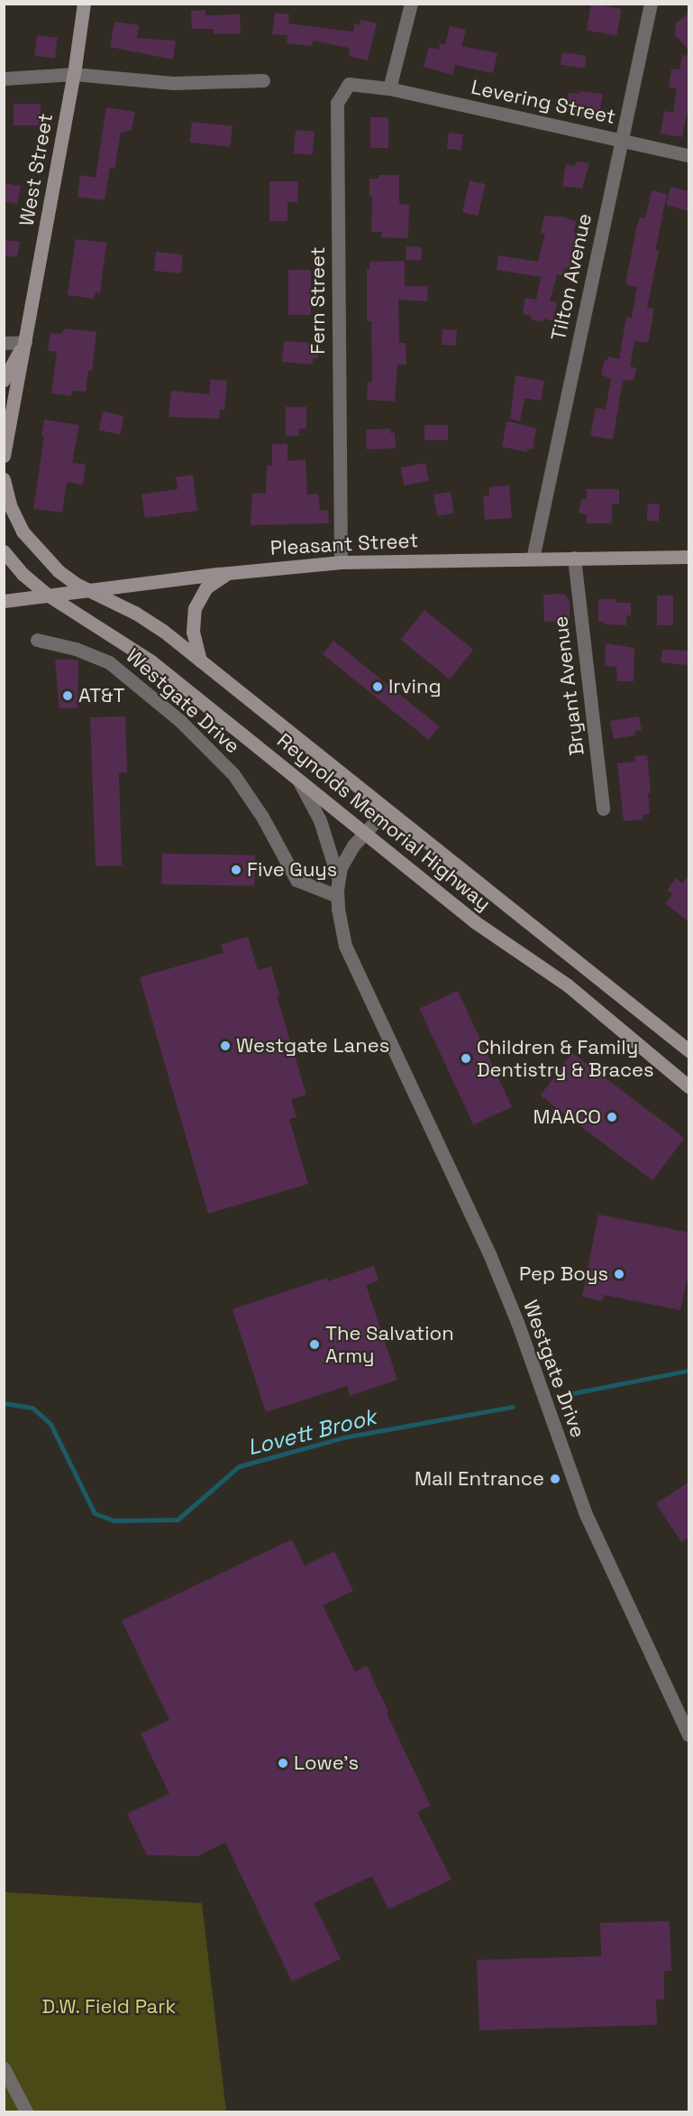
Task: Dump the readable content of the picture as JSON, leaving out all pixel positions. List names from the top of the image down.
{
  "streets": {
    "main road": ["West Street", "Pleasant Street", "Reynolds Memorial Highway"],
    "street": [
      "Levering Street",
      "Tilton Avenue",
      "Fern Street",
      "Bryant Avenue",
      "Westgate Drive"
    ]
  },
  "crossings": [
    ["Levering Street", "Tilton Avenue"],
    ["Levering Street", "Fern Street"],
    ["Tilton Avenue", "Pleasant Street"],
    ["Fern Street", "Pleasant Street"],
    ["Pleasant Street", "Bryant Avenue"],
    ["Pleasant Street", "Reynolds Memorial Highway"],
    ["Westgate Drive", "Reynolds Memorial Highway"]
  ],
  "water": ["Lovett Brook"],
  "parks": ["D.W. Field Park"],
  "places": [
    "Irving",
    "AT&T",
    "Five Guys",
    "Westgate Lanes",
    "Children & Family Dentistry & Braces",
    "MAACO",
    "Pep Boys",
    "The Salvation Army",
    "Mall Entrance",
    "Lowe's"
  ]
}
